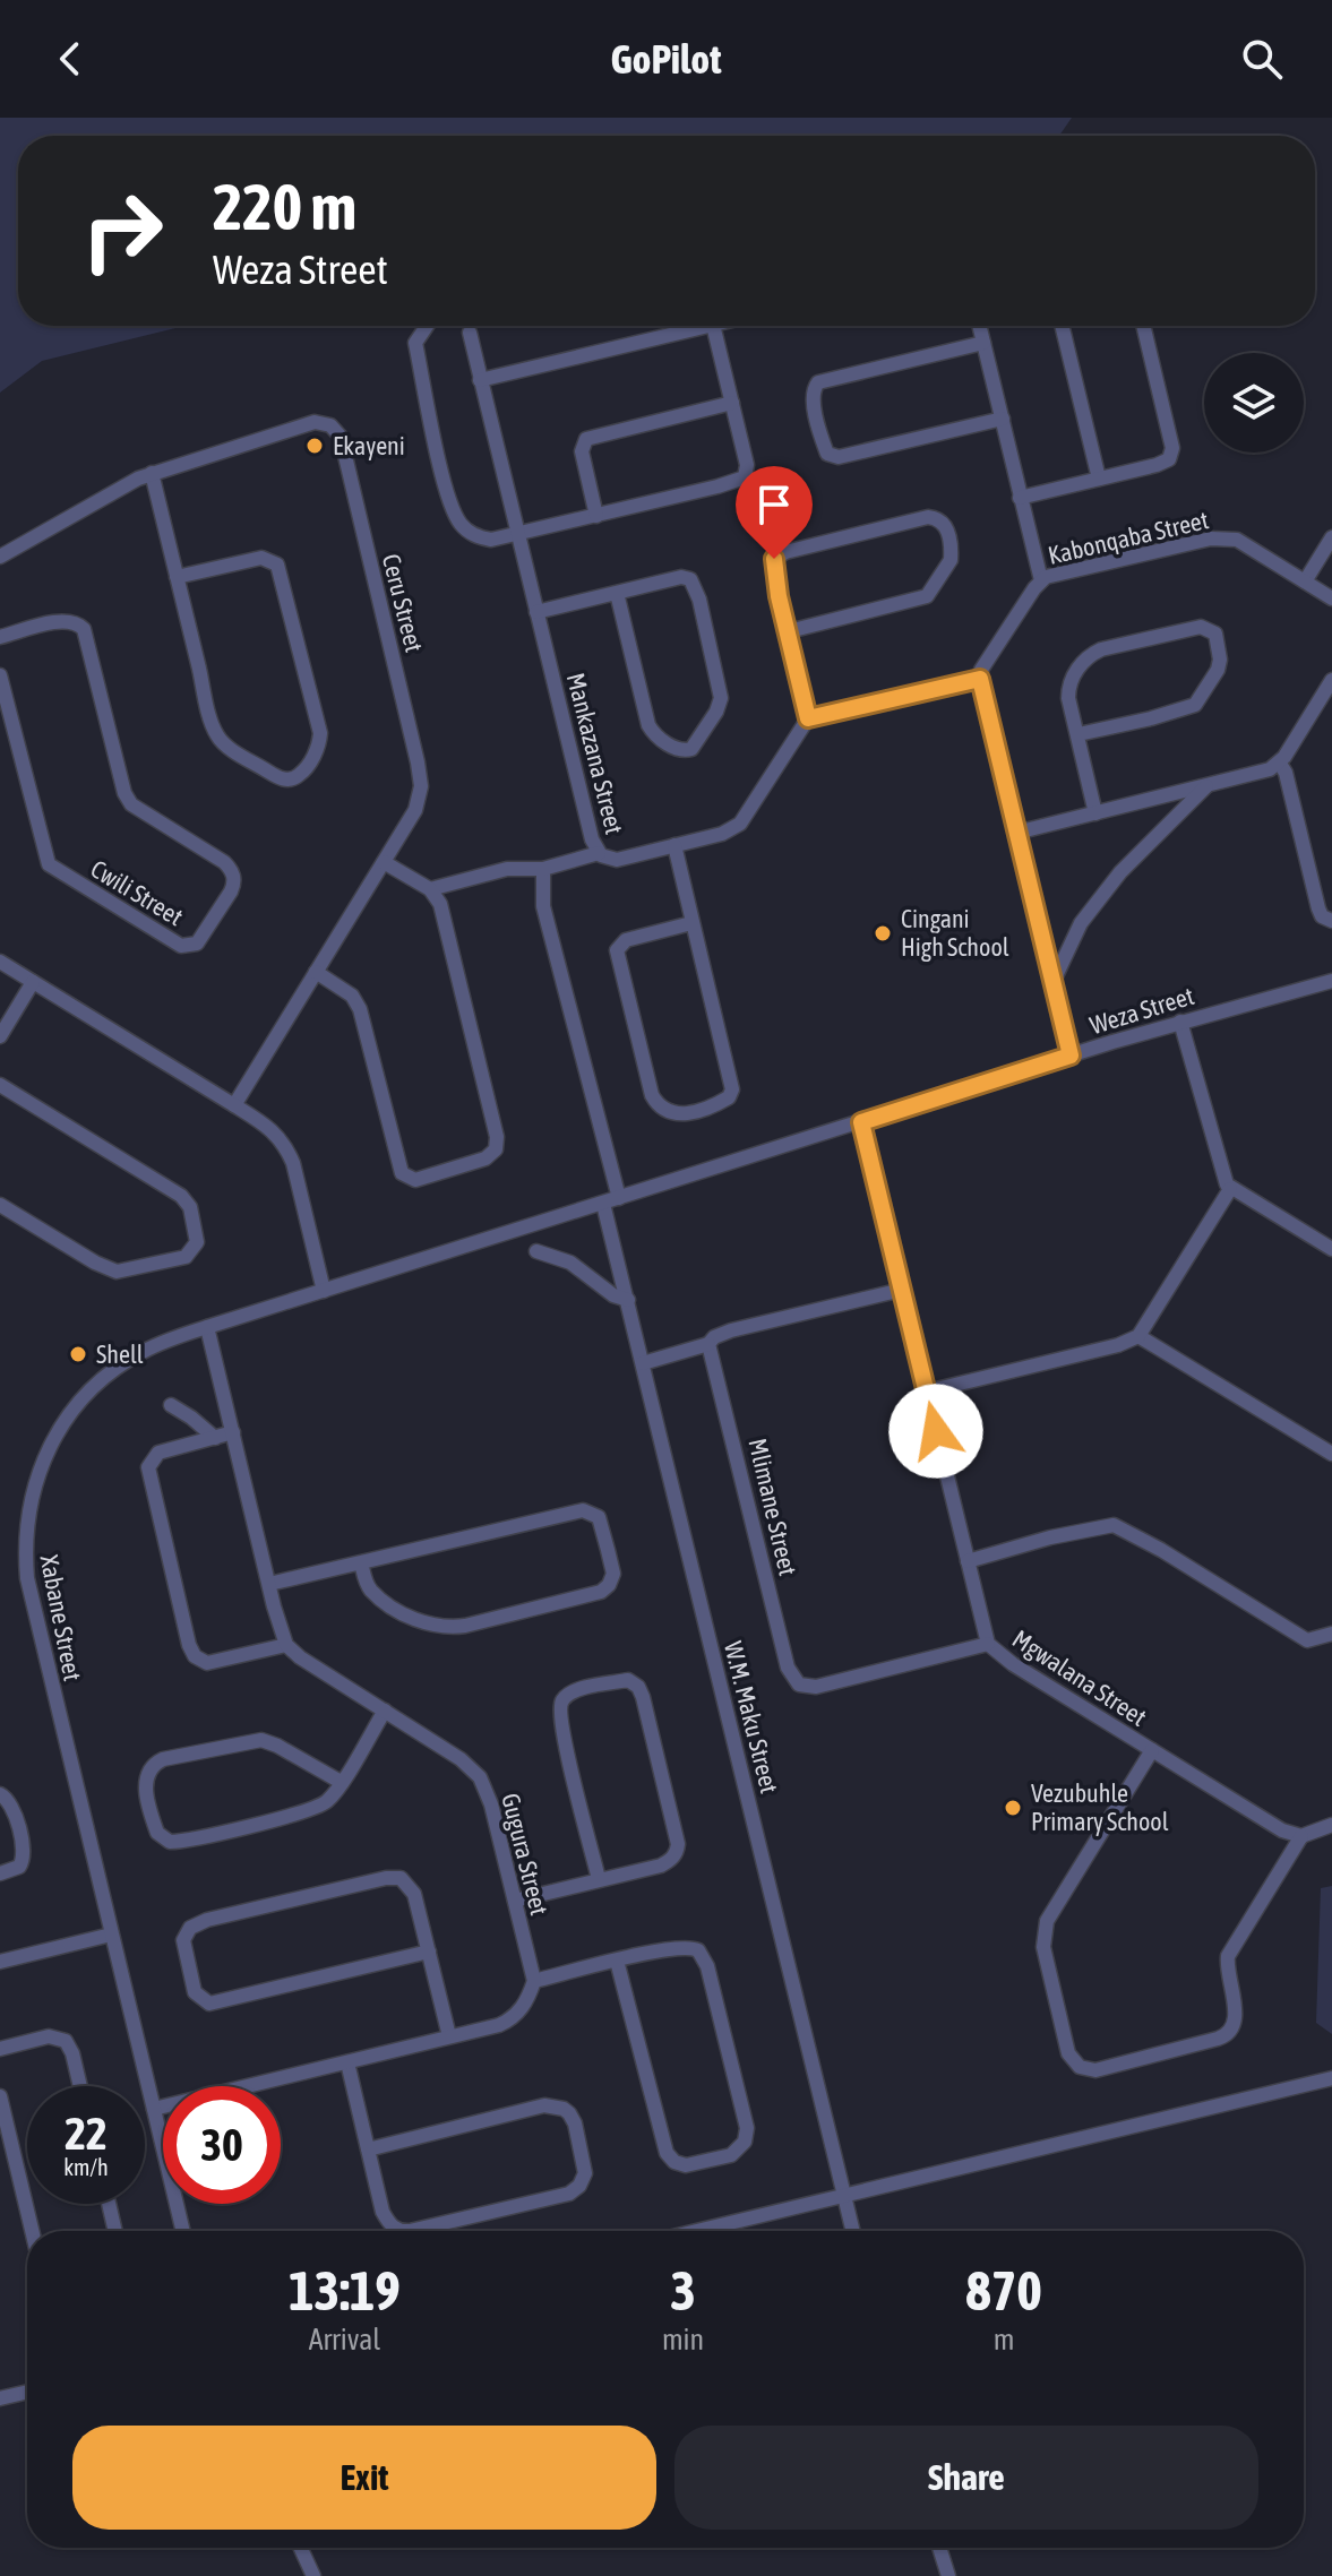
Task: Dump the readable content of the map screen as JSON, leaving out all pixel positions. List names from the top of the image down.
{
  "streets": {
    "street": [
      "Kabonqaba Street",
      "Ceru Street",
      "Mankazana Street",
      "Cwili Street",
      "Weza Street",
      "Mlimane Street",
      "Xabane Street",
      "Mgwalana Street",
      "W.M. Maku Street",
      "Gugura Street"
    ]
  },
  "crossings": [
    ["Weza Street", "Xabane Street"],
    ["Weza Street", "Mgwalana Street"],
    ["Weza Street", "W.M. Maku Street"],
    ["Mlimane Street", "Mgwalana Street"],
    ["Xabane Street", "W.M. Maku Street"]
  ],
  "places": [
    "Ekayeni",
    "Cingani High School",
    "Shell",
    "Vezubuhle Primary School"
  ],
  "page": {
    "header": "GoPilot",
    "turn": ["220 m", "Weza Street"],
    "speed": "22 km/h",
    "limit": "30",
    "eta": [
      "13:19",
      "Arrival",
      "3",
      "min",
      "870",
      "m"
    ],
    "buttons": ["Exit", "Share"]
  }
}
